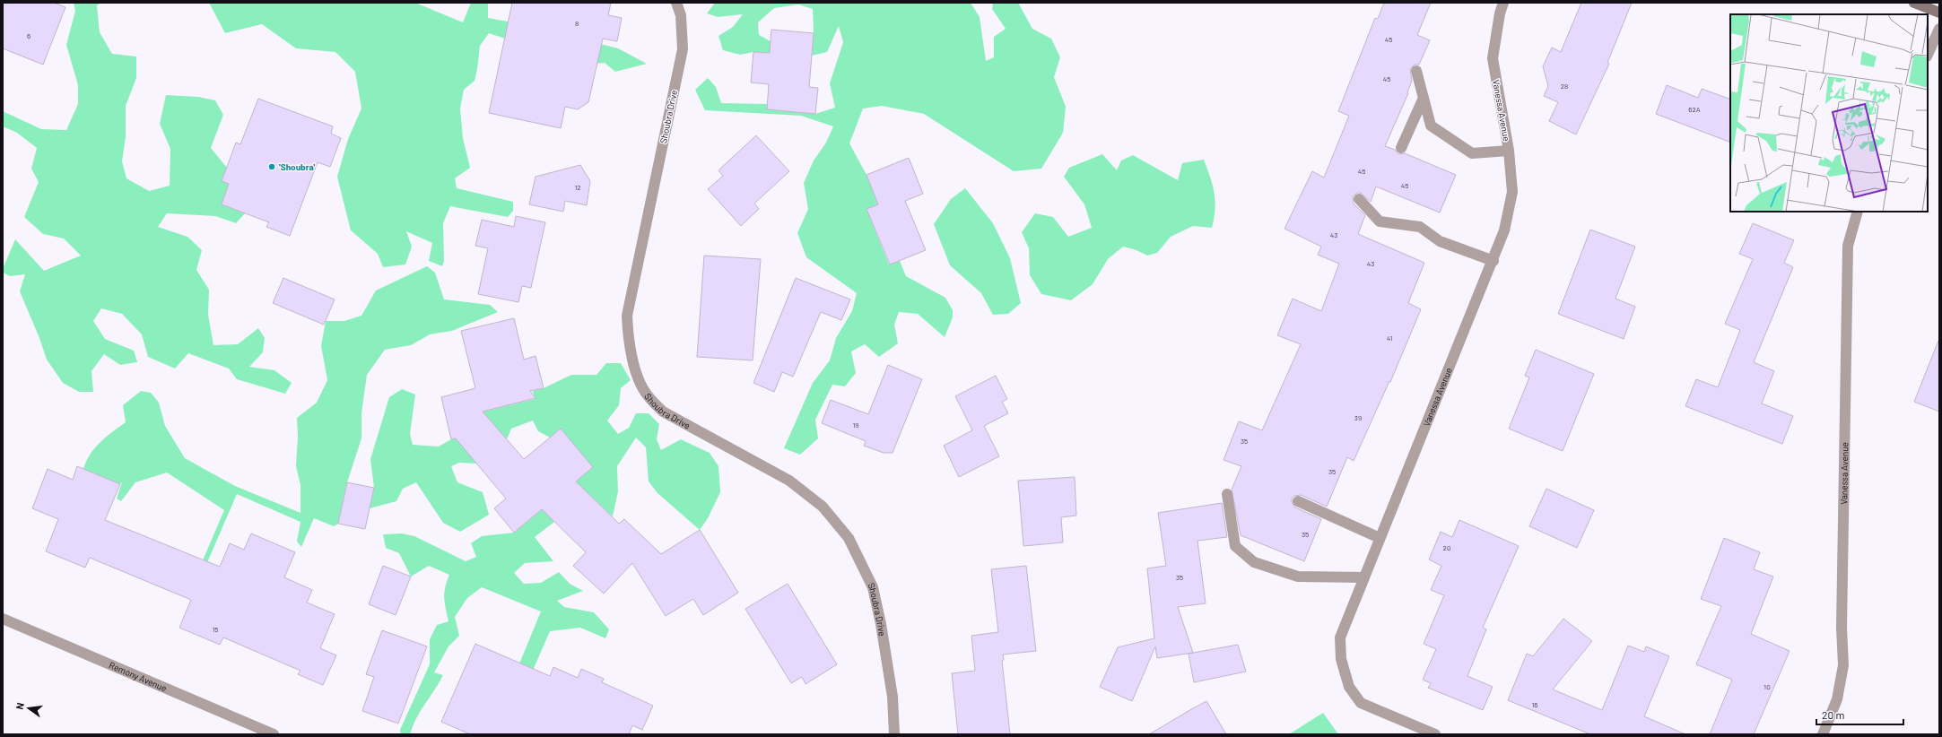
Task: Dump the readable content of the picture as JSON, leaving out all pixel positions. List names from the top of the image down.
{
  "streets": {
    "street": ["Vanessa Avenue", "Shoubra Drive", "Remony Avenue"]
  },
  "places": ["'Shoubra'"],
  "house_numbers": [
    "8",
    "6",
    "45",
    "45",
    "28",
    "62A",
    "45",
    "45",
    "12",
    "43",
    "43",
    "41",
    "39",
    "19",
    "35",
    "35",
    "35",
    "20",
    "35",
    "15",
    "10",
    "16"
  ],
  "scale_bar": "20 m",
  "north": "left"
}
